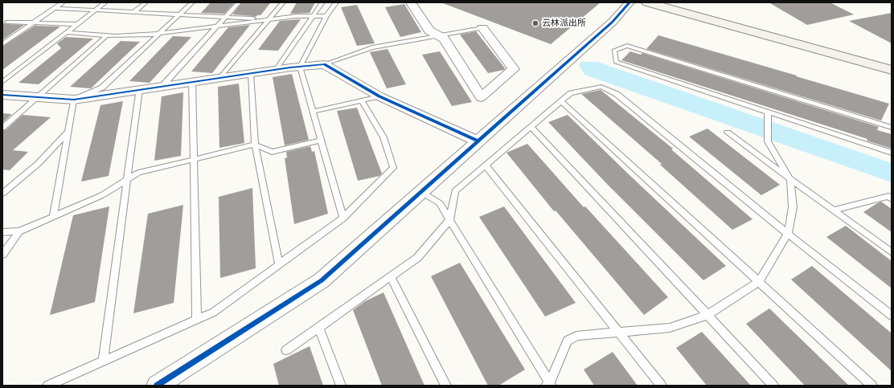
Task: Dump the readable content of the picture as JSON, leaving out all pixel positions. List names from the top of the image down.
{
  "places": ["云林派出所"]
}
